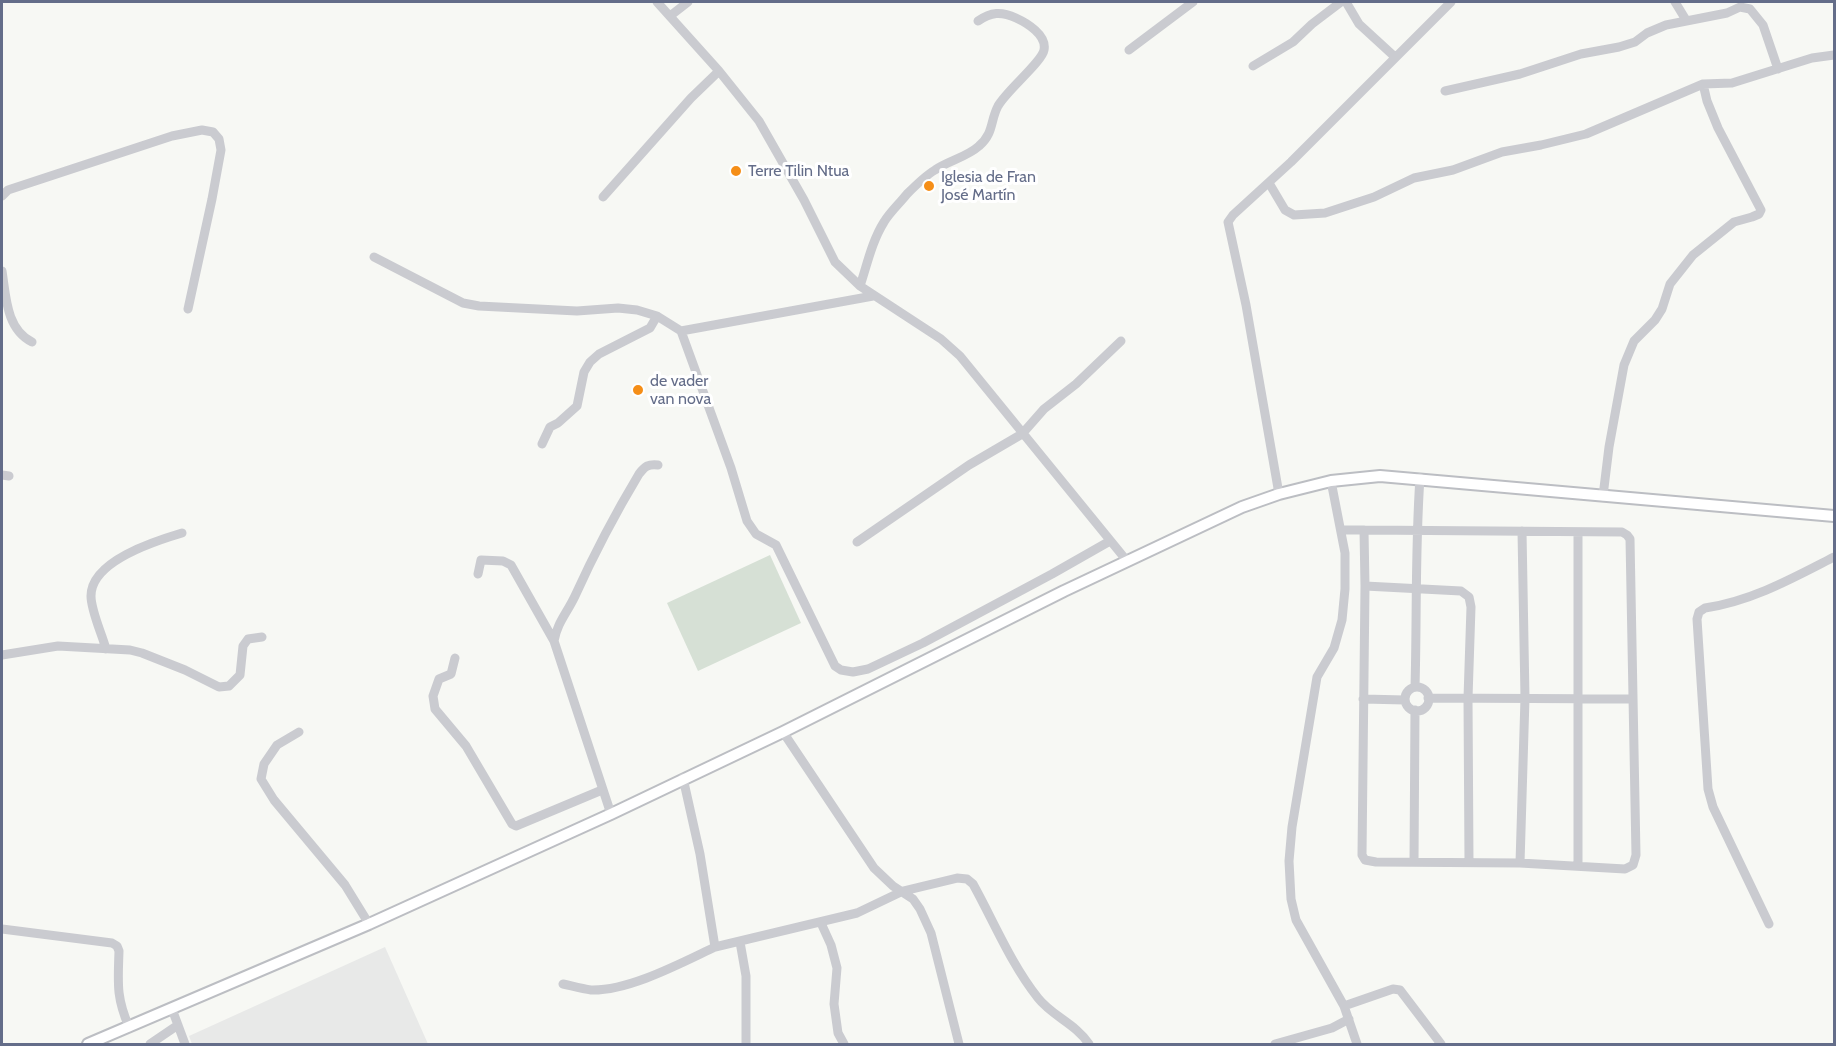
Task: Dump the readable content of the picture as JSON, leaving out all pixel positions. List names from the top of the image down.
{
  "places": ["Terre Tilin Ntua", "Iglesia de Fran José Martín", "de vader van nova"]
}
